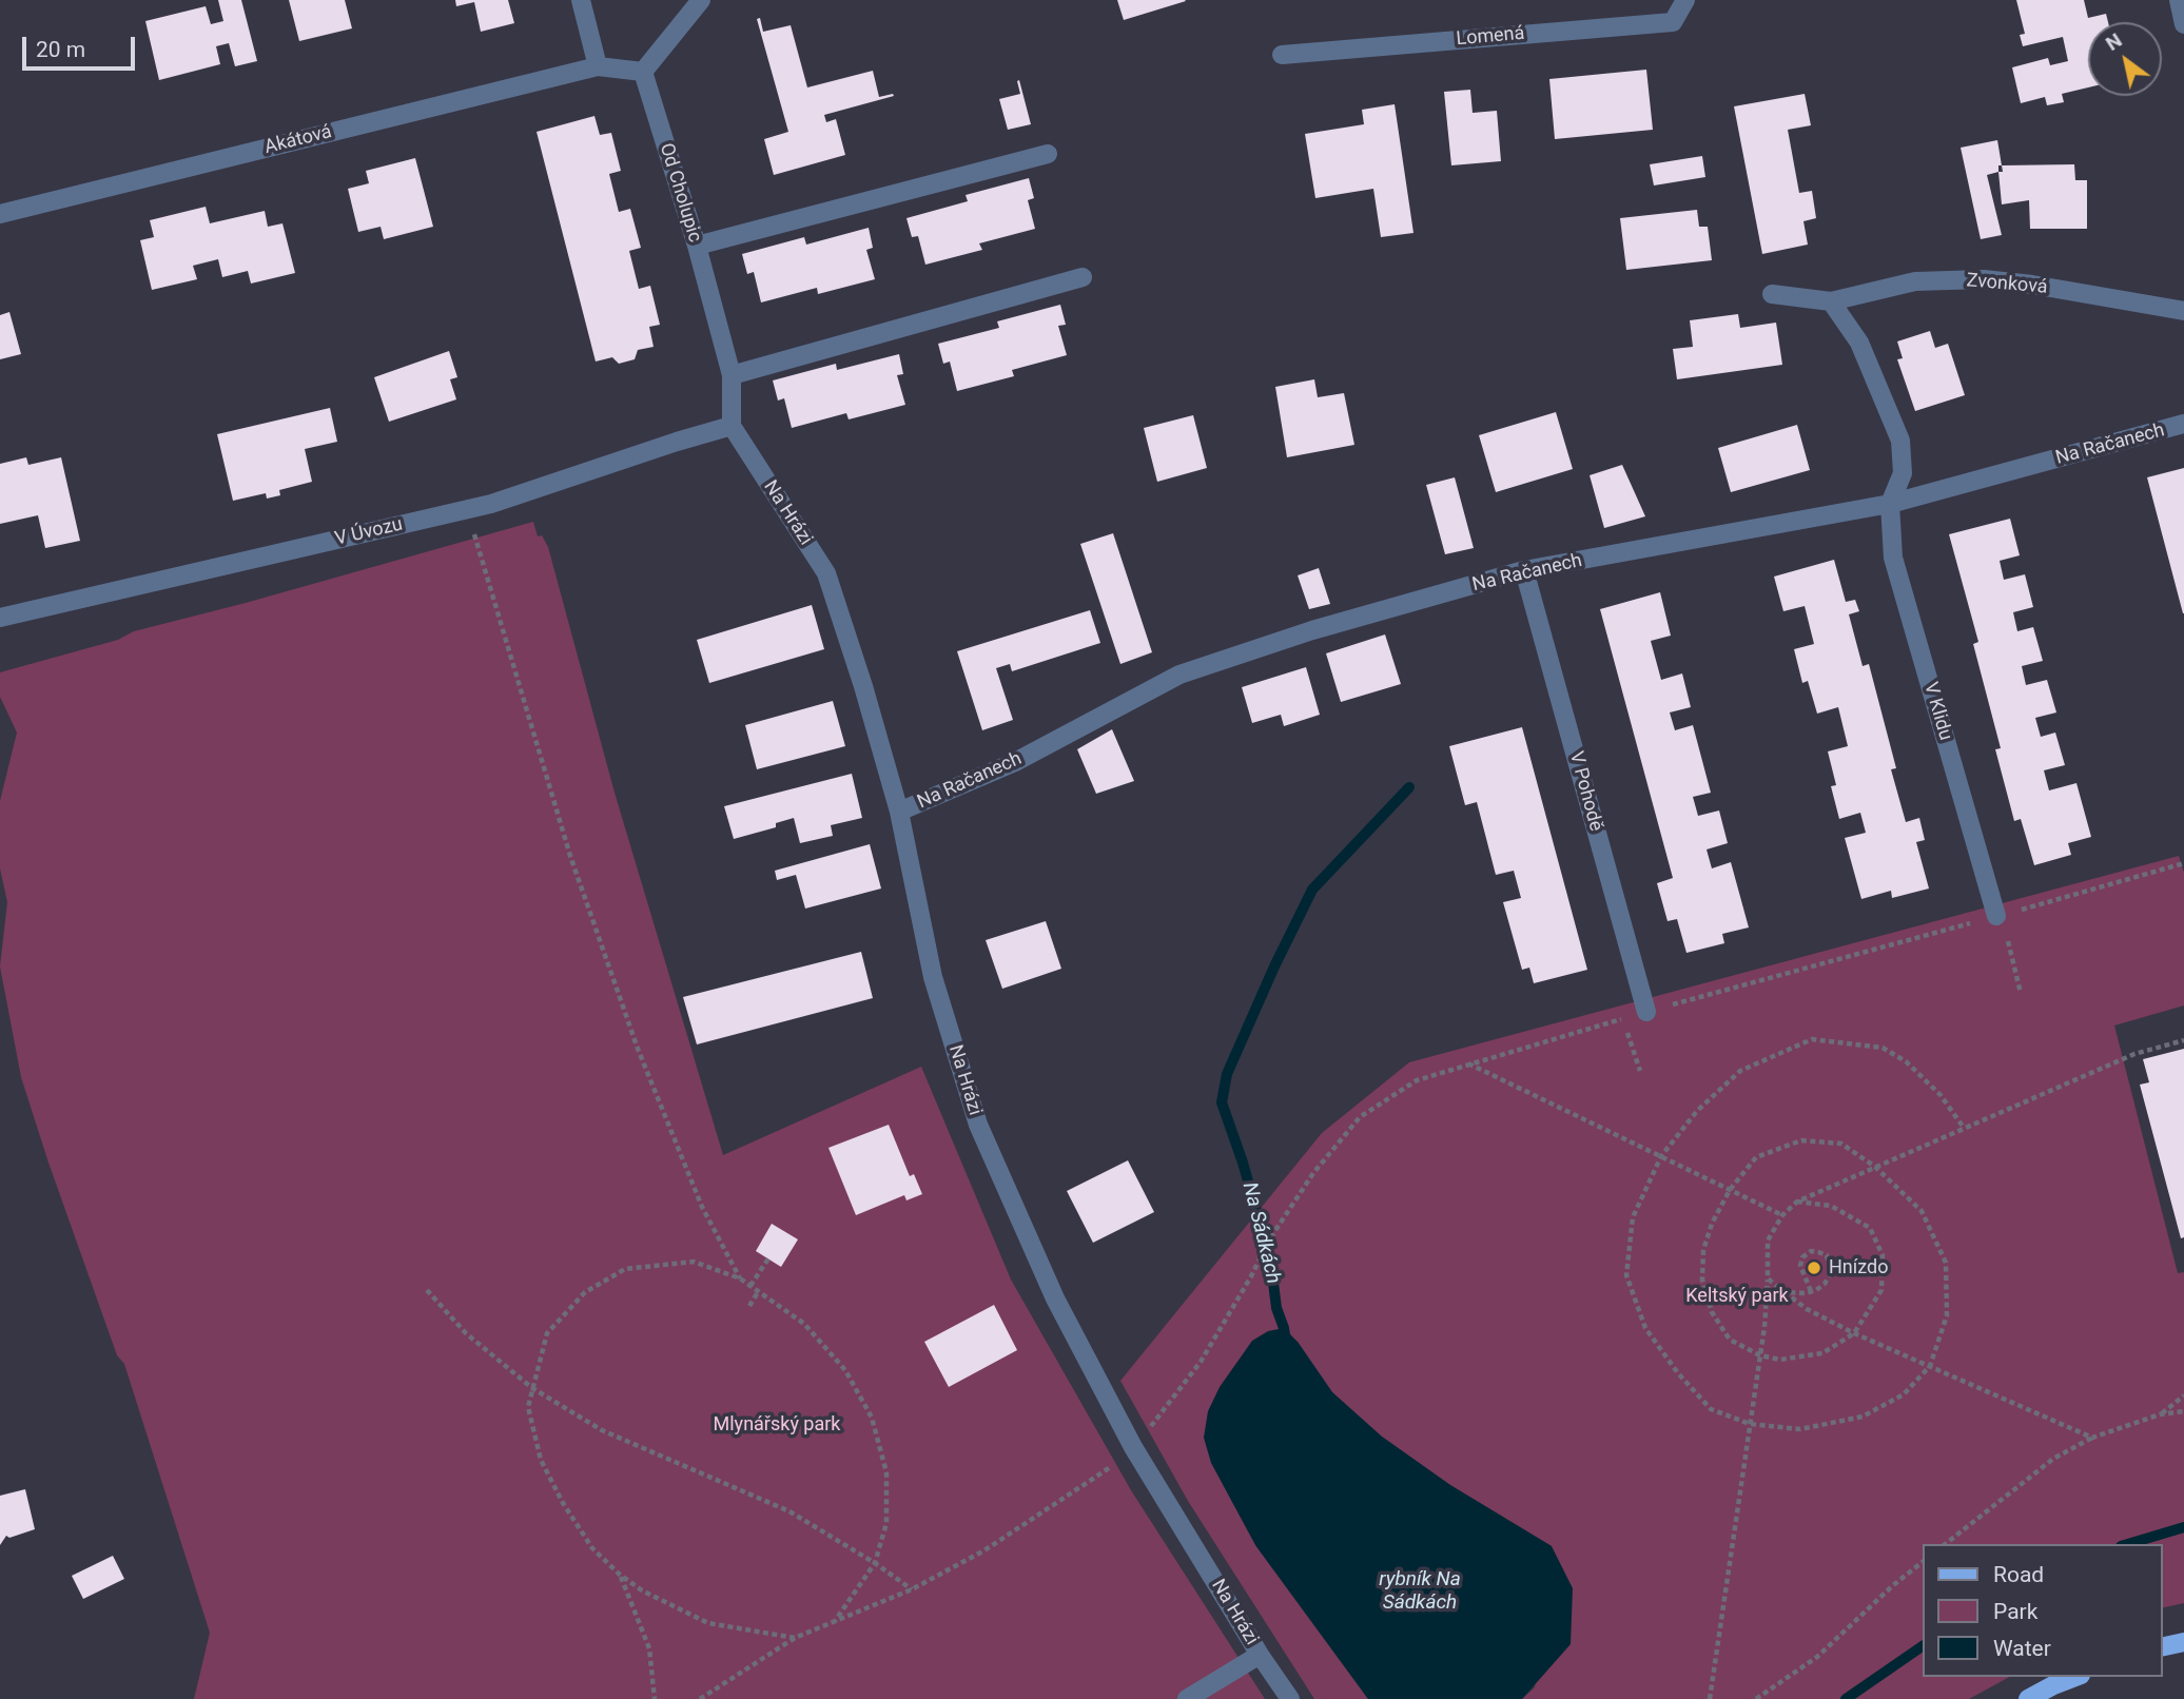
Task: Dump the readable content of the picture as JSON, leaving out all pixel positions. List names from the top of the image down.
{
  "streets": {
    "street": [
      "Lomená",
      "Akátová",
      "Od Cholupic",
      "Zvonková",
      "Na Račanech",
      "Na Hrázi",
      "V Úvozu",
      "V Klidu",
      "V Pohodě"
    ]
  },
  "crossings": [
    ["Od Cholupic", "Na Hrázi"],
    ["Od Cholupic", "V Úvozu"],
    ["Na Račanech", "Na Hrázi"],
    ["Na Račanech", "V Klidu"],
    ["Na Račanech", "V Pohodě"],
    ["Na Hrázi", "V Úvozu"]
  ],
  "water": ["Na Sádkách", "rybník Na Sádkách"],
  "parks": ["Keltský park", "Mlynářský park"],
  "places": ["Hnízdo"],
  "legend": ["Road", "Park", "Water"],
  "scale_bar": "20 m",
  "north": "top left"
}
